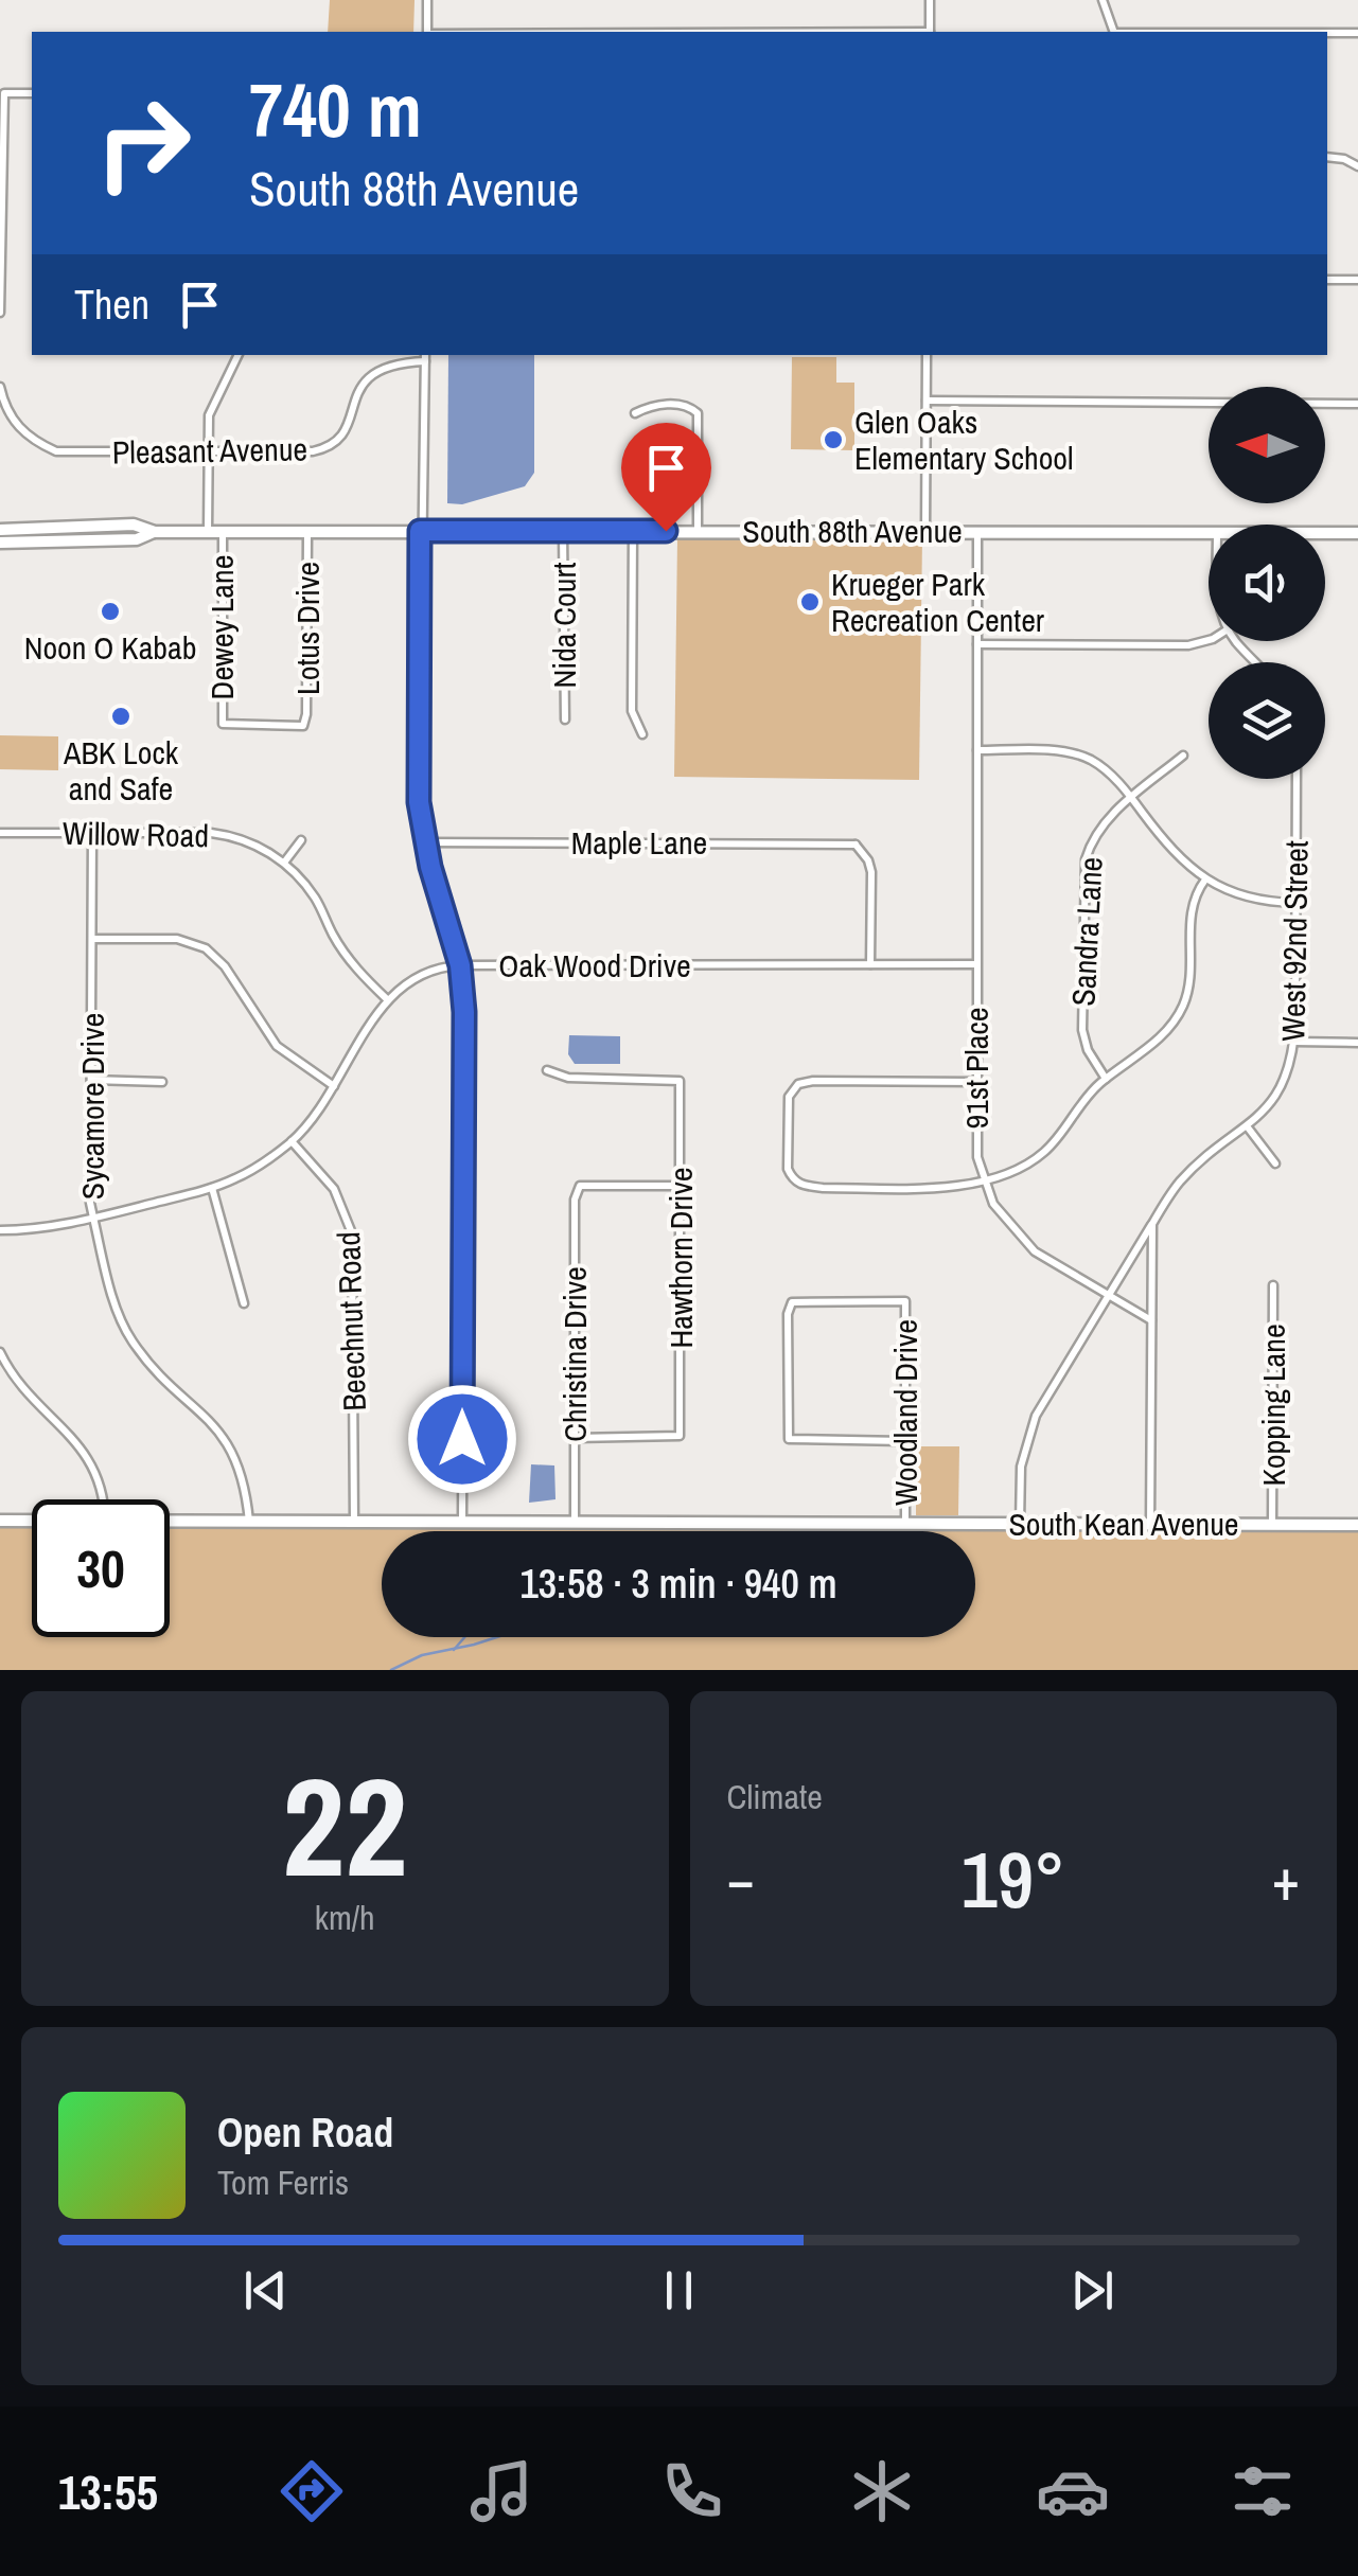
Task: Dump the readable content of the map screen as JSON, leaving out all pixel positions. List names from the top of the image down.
{
  "streets": {
    "street": [
      "Pleasant Avenue",
      "South 88th Avenue",
      "Nida Court",
      "Dewey Lane",
      "Lotus Drive",
      "Willow Road",
      "Maple Lane",
      "Sandra Lane",
      "West 92nd Street",
      "Oak Wood Drive",
      "91st Place",
      "Sycamore Drive",
      "Hawthorn Drive",
      "Beechnut Road",
      "Christina Drive",
      "Kopping Lane",
      "Woodland Drive",
      "South Kean Avenue"
    ]
  },
  "crossings": [
    ["South 88th Avenue", "Nida Court"],
    ["South 88th Avenue", "Dewey Lane"],
    ["South 88th Avenue", "Lotus Drive"],
    ["South 88th Avenue", "91st Place"],
    ["Dewey Lane", "Lotus Drive"],
    ["Willow Road", "Oak Wood Drive"],
    ["Willow Road", "Sycamore Drive"],
    ["West 92nd Street", "91st Place"],
    ["Oak Wood Drive", "91st Place"],
    ["Oak Wood Drive", "Sycamore Drive"],
    ["Oak Wood Drive", "Beechnut Road"],
    ["Sycamore Drive", "South Kean Avenue"],
    ["Hawthorn Drive", "Christina Drive"],
    ["Beechnut Road", "South Kean Avenue"],
    ["Christina Drive", "South Kean Avenue"],
    ["Kopping Lane", "South Kean Avenue"],
    ["Woodland Drive", "South Kean Avenue"]
  ],
  "places": [
    "Glen Oaks Elementary School",
    "Krueger Park Recreation Center",
    "Noon O Kabab",
    "ABK Lock and Safe"
  ],
  "north": "left",
  "page": {
    "turn": ["740 m", "South 88th Avenue"],
    "then": "Then",
    "limit": "30",
    "trip": "13:58 · 3 min · 940 m",
    "tile": [
      ["22", "km/h"],
      "Climate"
    ],
    "heat": ["−", "19°", "+"],
    "song": ["Open Road", "Tom Ferris"],
    "tabs": "13:55"
  }
}
